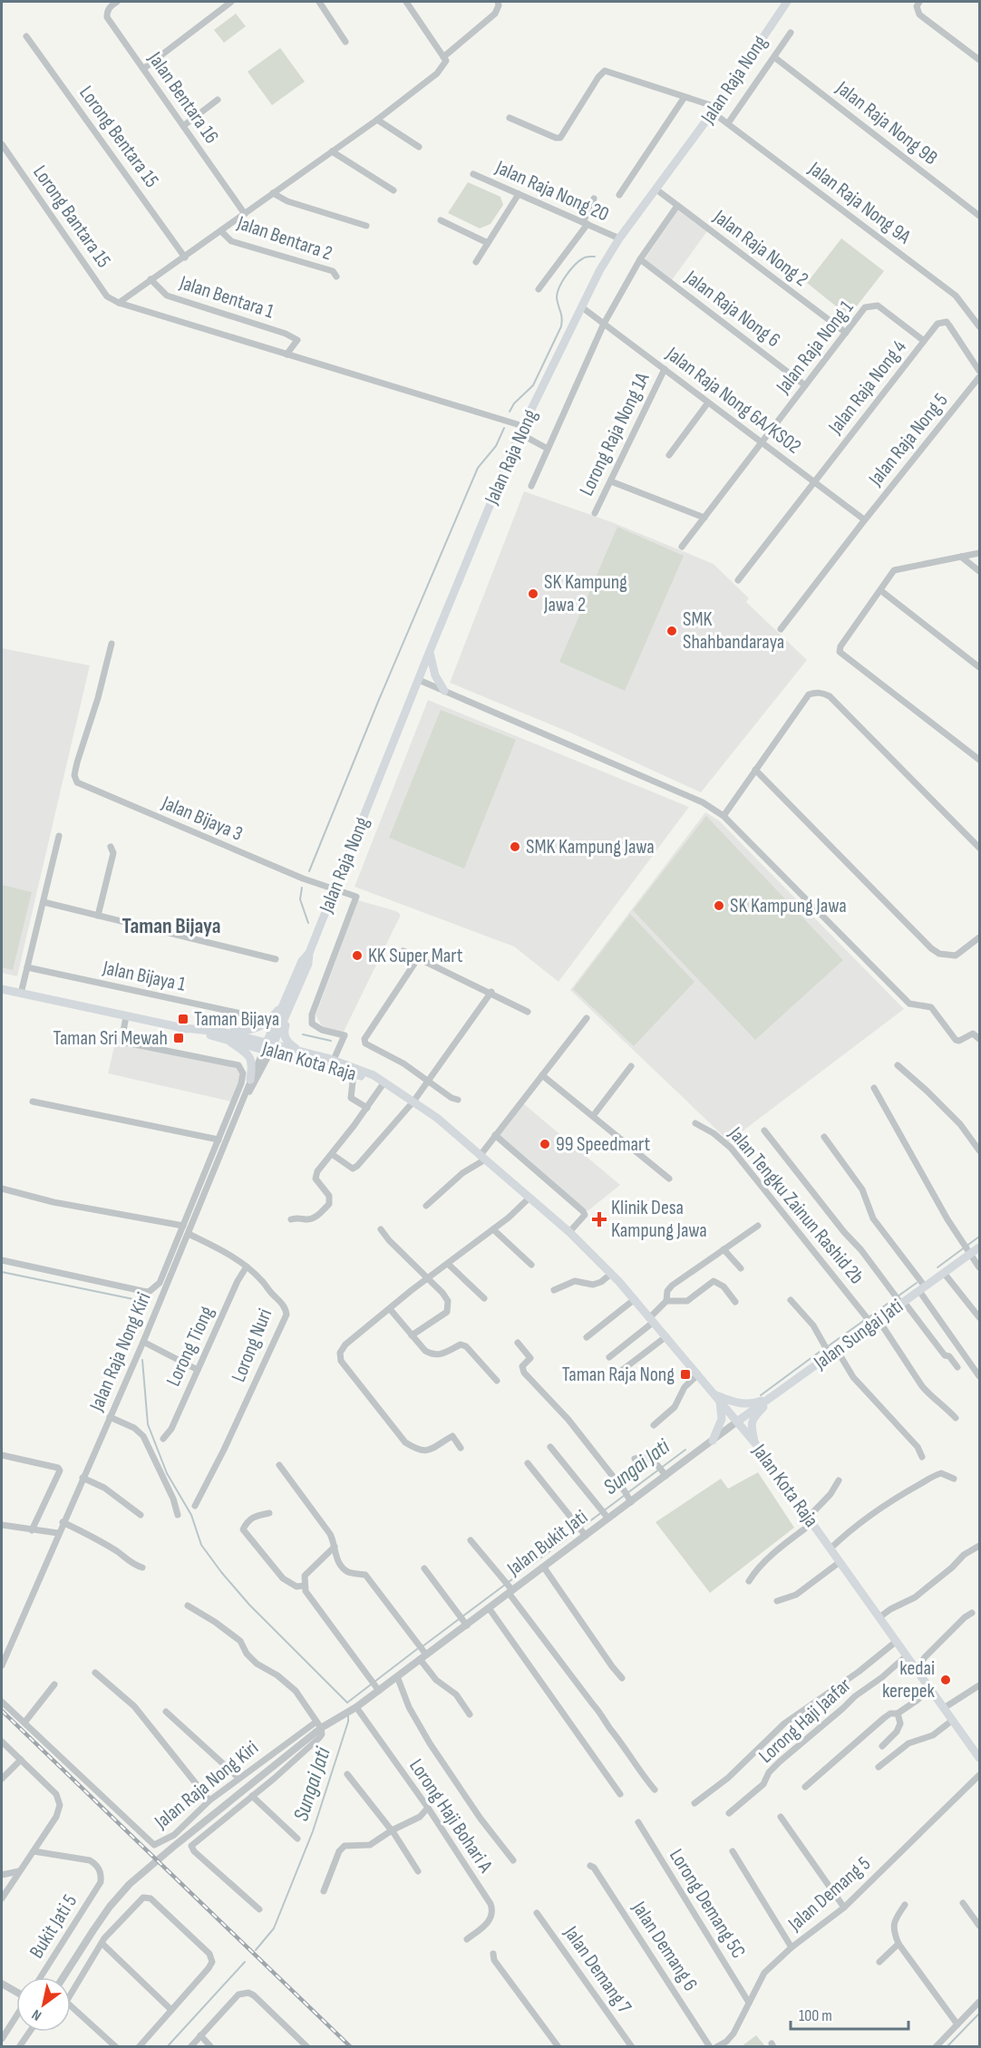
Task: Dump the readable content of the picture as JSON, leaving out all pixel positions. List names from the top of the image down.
{
  "streets": {
    "main road": ["Jalan Raja Nong", "Jalan Kota Raja", "Jalan Sungai Jati"],
    "street": [
      "Jalan Bentara 16",
      "Jalan Raja Nong 9B",
      "Lorong Bentara 15",
      "Jalan Raja Nong 20",
      "Jalan Raja Nong 9A",
      "Lorong Bantara 15",
      "Jalan Bentara 2",
      "Jalan Raja Nong 2",
      "Jalan Bentara 1",
      "Jalan Raja Nong 6",
      "Jalan Raja Nong 1",
      "Jalan Raja Nong 4",
      "Jalan Raja Nong 6A/KS02",
      "Lorong Raja Nong 1A",
      "Jalan Raja Nong 5",
      "Jalan Bijaya 3",
      "Jalan Bijaya 1",
      "Jalan Tengku Zainun Rashid 2b",
      "Lorong Nuri",
      "Lorong Tiong",
      "Jalan Raja Nong Kiri",
      "Jalan Bukit Jati",
      "Lorong Haji Jaafar",
      "Lorong Haji Bohari A",
      "Jalan Demang 5",
      "Lorong Demang 5C",
      "Bukit Jati 5",
      "Jalan Demang 6",
      "Jalan Demang 7"
    ]
  },
  "crossings": [
    ["Jalan Raja Nong", "Jalan Raja Nong 20"],
    ["Jalan Raja Nong", "Jalan Raja Nong 9A"],
    ["Jalan Raja Nong", "Jalan Raja Nong 2"],
    ["Jalan Raja Nong", "Jalan Raja Nong 6A/KS02"],
    ["Jalan Raja Nong", "Jalan Bijaya 3"],
    ["Jalan Raja Nong", "Jalan Kota Raja"],
    ["Jalan Raja Nong", "Jalan Raja Nong Kiri"],
    ["Jalan Raja Nong 2", "Jalan Raja Nong 1"],
    ["Jalan Raja Nong 6", "Jalan Raja Nong 1"],
    ["Jalan Raja Nong 1", "Jalan Raja Nong 4"],
    ["Jalan Raja Nong 1", "Jalan Raja Nong 6A/KS02"],
    ["Jalan Raja Nong 4", "Jalan Raja Nong 6A/KS02"],
    ["Jalan Raja Nong 6A/KS02", "Lorong Raja Nong 1A"],
    ["Jalan Raja Nong 6A/KS02", "Jalan Raja Nong 5"],
    ["Jalan Bijaya 3", "Jalan Kota Raja"],
    ["Jalan Kota Raja", "Jalan Sungai Jati"],
    ["Jalan Kota Raja", "Jalan Raja Nong Kiri"],
    ["Jalan Kota Raja", "Jalan Bukit Jati"],
    ["Jalan Kota Raja", "Lorong Haji Jaafar"],
    ["Jalan Tengku Zainun Rashid 2b", "Jalan Sungai Jati"],
    ["Jalan Sungai Jati", "Jalan Bukit Jati"],
    ["Lorong Nuri", "Lorong Tiong"],
    ["Lorong Nuri", "Jalan Raja Nong Kiri"],
    ["Jalan Raja Nong Kiri", "Jalan Bukit Jati"],
    ["Jalan Bukit Jati", "Lorong Haji Bohari A"],
    ["Jalan Demang 5", "Lorong Demang 5C"]
  ],
  "districts": ["Taman Bijaya"],
  "water": ["Sungai Jati"],
  "places": {
    "other": [
      "SK Kampung Jawa 2",
      "SMK Shahbandaraya",
      "SMK Kampung Jawa",
      "SK Kampung Jawa",
      "KK Super Mart",
      "99 Speedmart",
      "kedai kerepek"
    ],
    "transit": ["Taman Bijaya", "Taman Sri Mewah", "Taman Raja Nong"],
    "health": ["Klinik Desa Kampung Jawa"]
  },
  "scale_bar": "100 m",
  "north": "bottom left"
}
